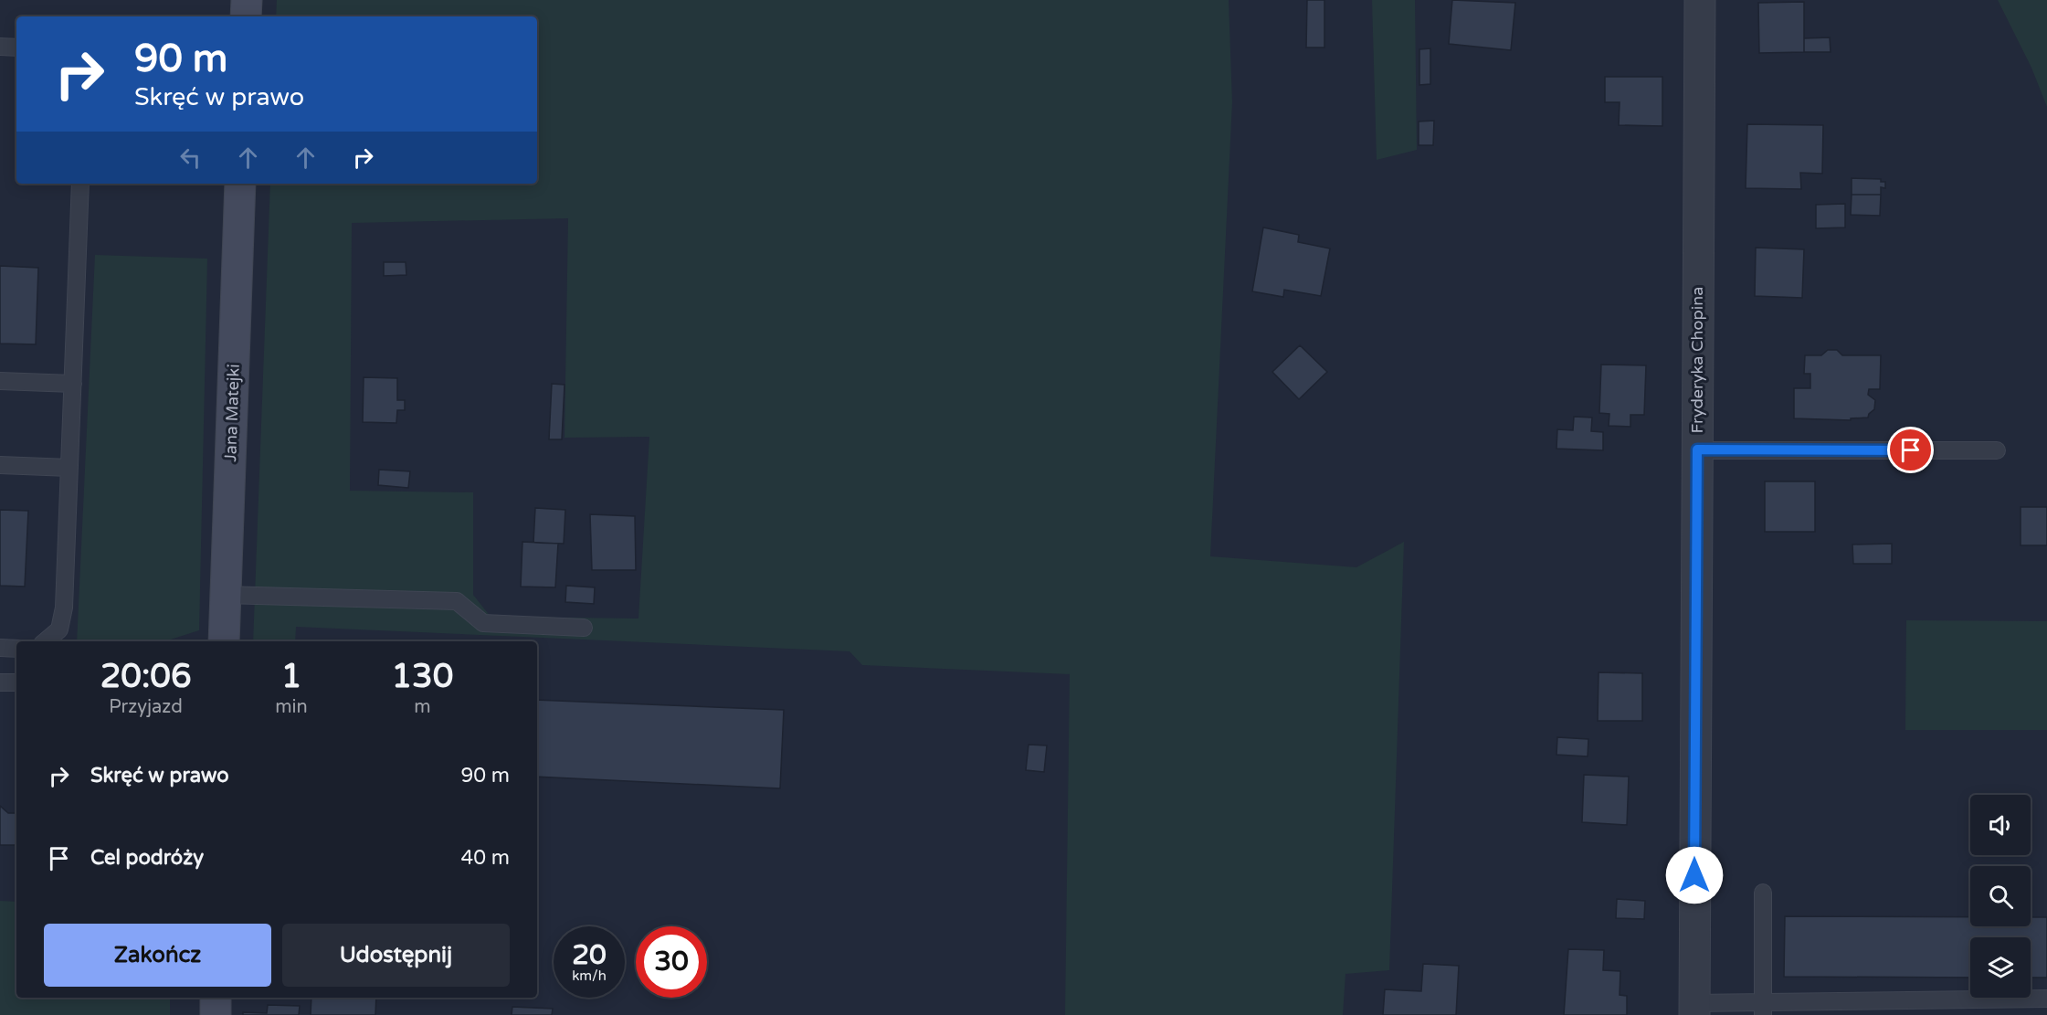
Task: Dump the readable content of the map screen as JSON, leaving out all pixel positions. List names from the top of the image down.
{
  "streets": {
    "street": ["Fryderyka Chopina", "Jana Matejki"]
  },
  "page": {
    "turn": ["90 m", "Skręć w prawo"],
    "eta": [
      "20:06",
      "Przyjazd",
      "1",
      "min",
      "130",
      "m"
    ],
    "list": [
      {
        "name": "Skręć w prawo",
        "value": "90 m"
      },
      {
        "name": "Cel podróży",
        "value": "40 m"
      }
    ],
    "buttons": ["Zakończ", "Udostępnij"],
    "speed": "20 km/h",
    "limit": "30"
  }
}
